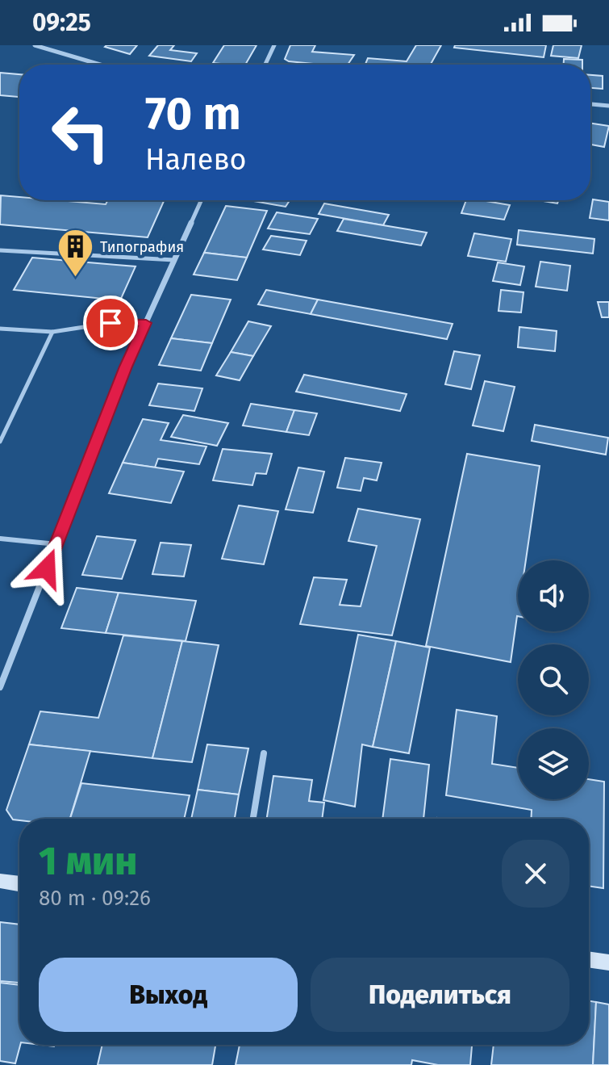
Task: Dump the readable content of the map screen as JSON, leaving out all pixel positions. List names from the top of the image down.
{
  "places": {
    "building": ["Типография"]
  },
  "page": {
    "status": "09:25",
    "turn": ["70 m", "Налево"],
    "heading": ["1 мин", "80 m · 09:26"],
    "buttons": ["Выход", "Поделиться"]
  }
}
